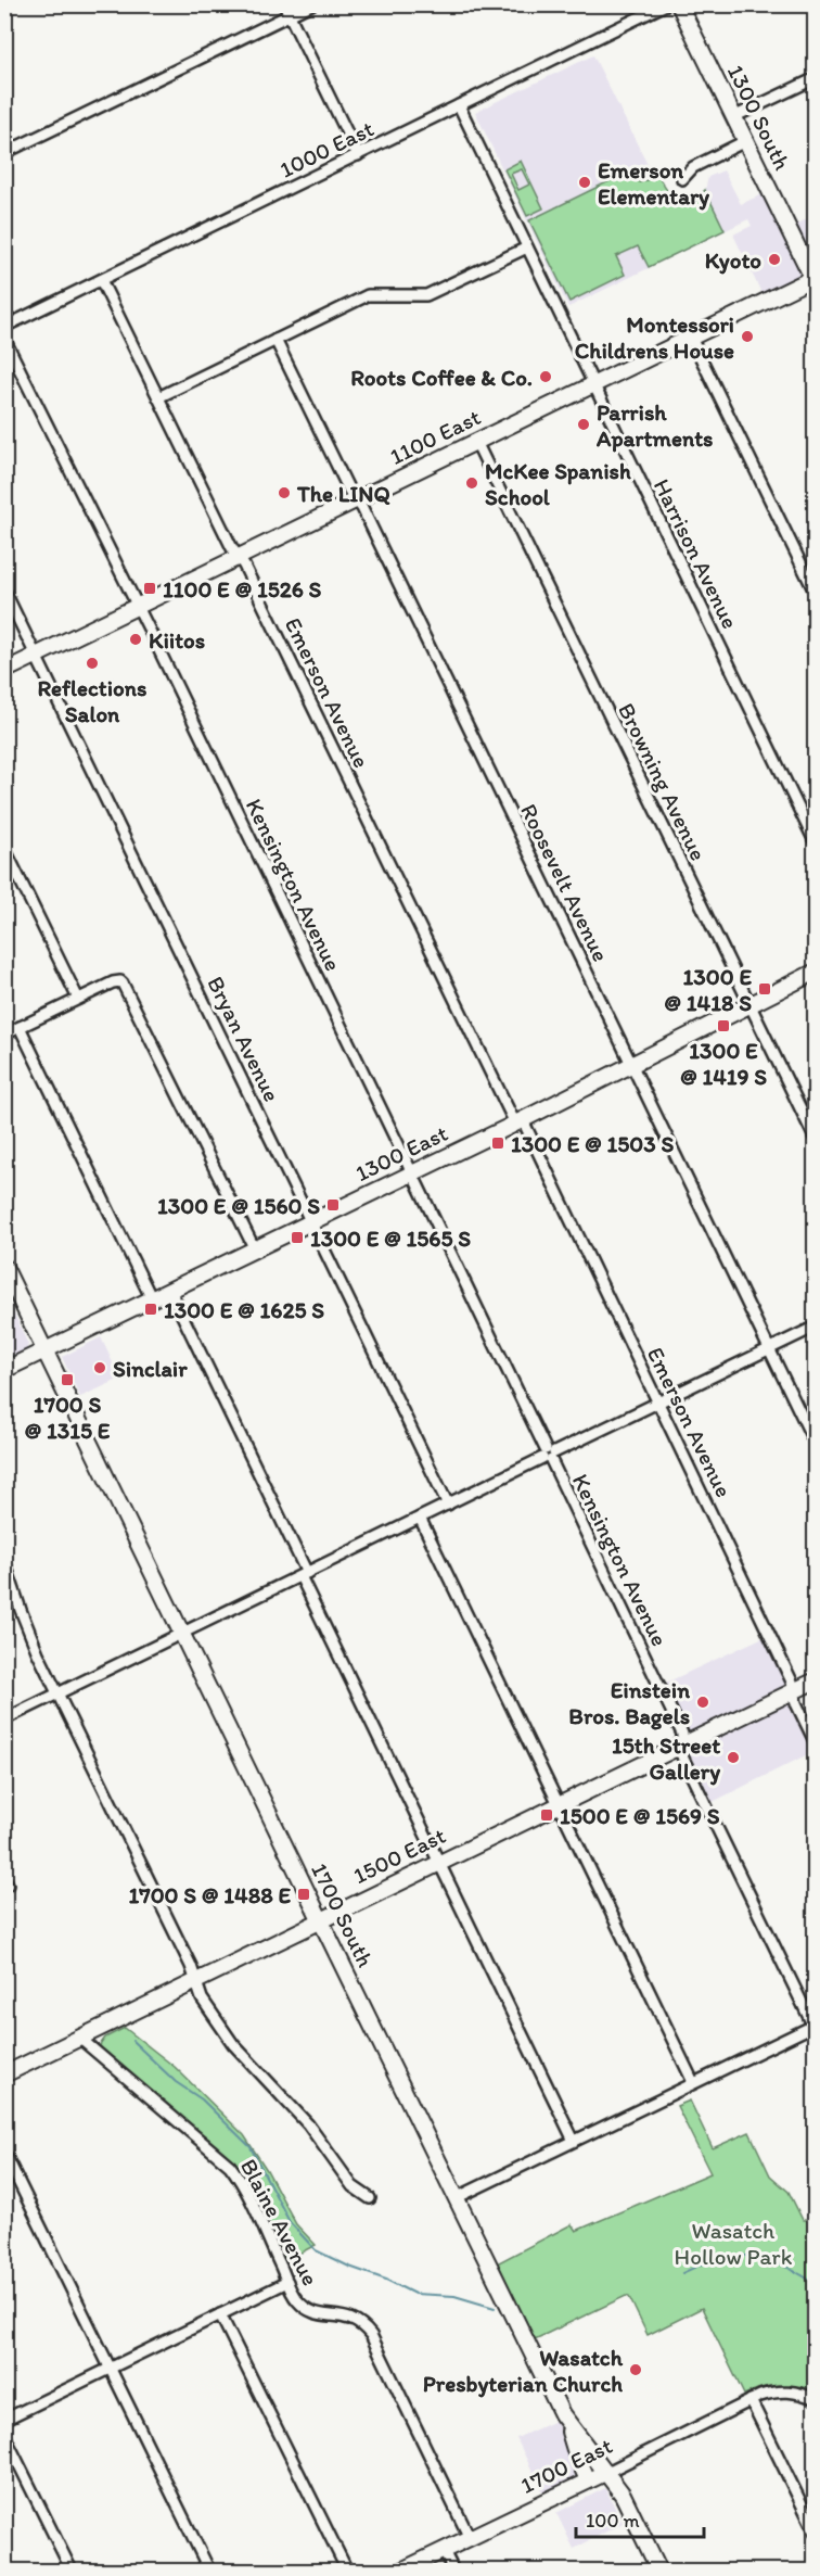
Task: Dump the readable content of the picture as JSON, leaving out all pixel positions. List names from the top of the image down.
{
  "streets": {
    "street": [
      "1300 South",
      "1000 East",
      "1100 East",
      "Harrison Avenue",
      "Emerson Avenue",
      "Browning Avenue",
      "Roosevelt Avenue",
      "Kensington Avenue",
      "Bryan Avenue",
      "1300 East",
      "1500 East",
      "1700 South",
      "Blaine Avenue",
      "1700 East"
    ]
  },
  "crossings": [
    ["1300 South", "1100 East"],
    ["1000 East", "Harrison Avenue"],
    ["1000 East", "Emerson Avenue"],
    ["1100 East", "Harrison Avenue"],
    ["1100 East", "Emerson Avenue"],
    ["1100 East", "Browning Avenue"],
    ["1100 East", "Roosevelt Avenue"],
    ["1100 East", "Kensington Avenue"],
    ["1100 East", "Bryan Avenue"],
    ["Emerson Avenue", "1300 East"],
    ["Emerson Avenue", "1500 East"],
    ["Browning Avenue", "1300 East"],
    ["Roosevelt Avenue", "1300 East"],
    ["Kensington Avenue", "1300 East"],
    ["Kensington Avenue", "1500 East"],
    ["Bryan Avenue", "1300 East"],
    ["1300 East", "1700 South"],
    ["1500 East", "1700 South"],
    ["1500 East", "Blaine Avenue"],
    ["1700 South", "1700 East"],
    ["Blaine Avenue", "1700 East"]
  ],
  "parks": ["Wasatch Hollow Park"],
  "places": {
    "other": [
      "Emerson Elementary",
      "Kyoto",
      "Montessori Childrens House",
      "Roots Coffee & Co.",
      "Parrish Apartments",
      "McKee Spanish School",
      "The LINQ",
      "Kiitos",
      "Reflections Salon",
      "Sinclair",
      "Einstein Bros. Bagels",
      "15th Street Gallery",
      "Wasatch Presbyterian Church"
    ],
    "transit": [
      "1100 E @ 1526 S",
      "1300 E @ 1418 S",
      "1300 E @ 1419 S",
      "1300 E @ 1503 S",
      "1300 E @ 1560 S",
      "1300 E @ 1565 S",
      "1300 E @ 1625 S",
      "1700 S @ 1315 E",
      "1500 E @ 1569 S",
      "1700 S @ 1488 E"
    ]
  },
  "scale_bar": "100 m"
}
